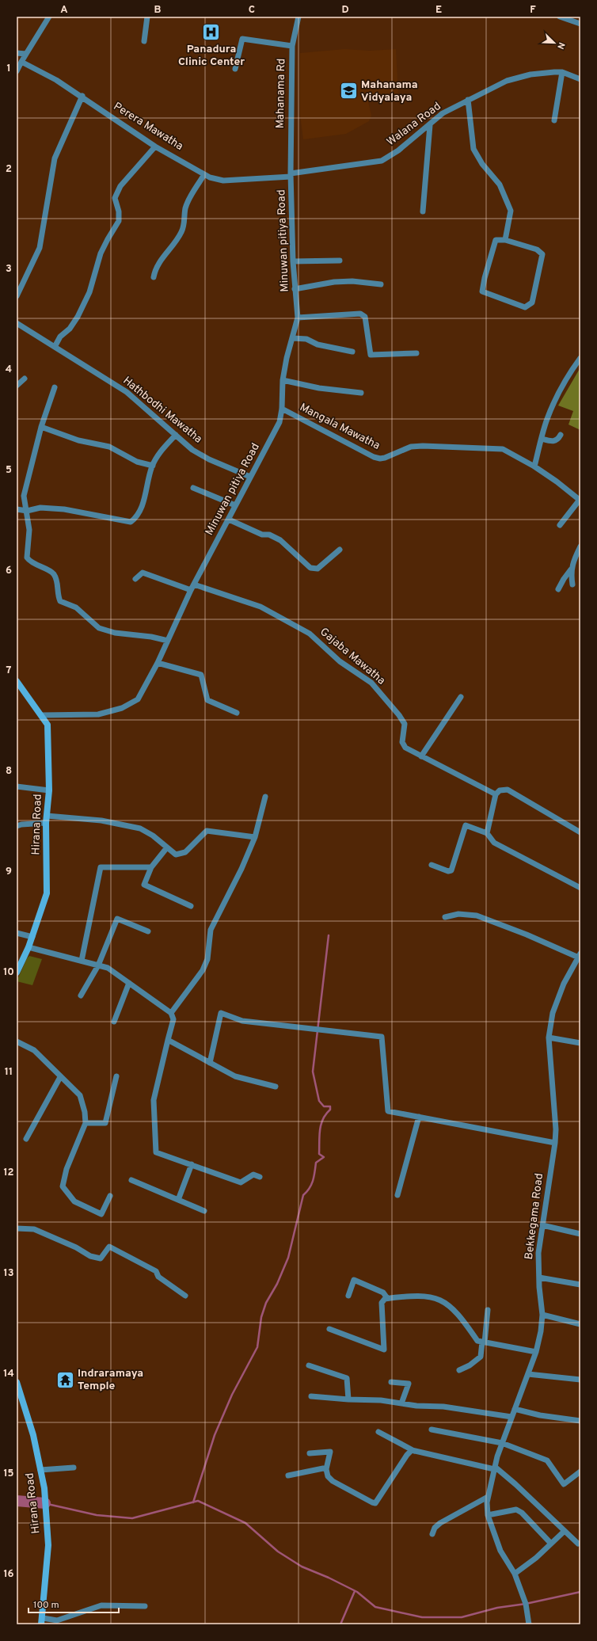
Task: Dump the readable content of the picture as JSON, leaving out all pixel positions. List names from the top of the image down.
{
  "streets": {
    "street": [
      "Mahanama Rd",
      "Walana Road",
      "Perera Mawatha",
      "Minuwan pitiya Road",
      "Hathbodhi Mawatha",
      "Mangala Mawatha",
      "Gajaba Mawatha",
      "Hirana Road",
      "Bekkegama Road"
    ]
  },
  "crossings": [
    ["Mahanama Rd", "Walana Road"],
    ["Mahanama Rd", "Perera Mawatha"],
    ["Mahanama Rd", "Minuwan pitiya Road"],
    ["Walana Road", "Perera Mawatha"],
    ["Walana Road", "Minuwan pitiya Road"],
    ["Perera Mawatha", "Minuwan pitiya Road"],
    ["Minuwan pitiya Road", "Hathbodhi Mawatha"],
    ["Minuwan pitiya Road", "Mangala Mawatha"],
    ["Minuwan pitiya Road", "Gajaba Mawatha"],
    ["Minuwan pitiya Road", "Hirana Road"]
  ],
  "places": {
    "hospital": ["Panadura Clinic Center"],
    "school or university": ["Mahanama Vidyalaya"],
    "temple": ["Indraramaya Temple"]
  },
  "scale_bar": "100 m",
  "north": "bottom right",
  "grid": {
    "columns": [
      "A",
      "B",
      "C",
      "D",
      "E",
      "F"
    ],
    "rows": [
      "1",
      "2",
      "3",
      "4",
      "5",
      "6",
      "7",
      "8",
      "9",
      "10",
      "11",
      "12",
      "13",
      "14",
      "15",
      "16"
    ]
  }
}
